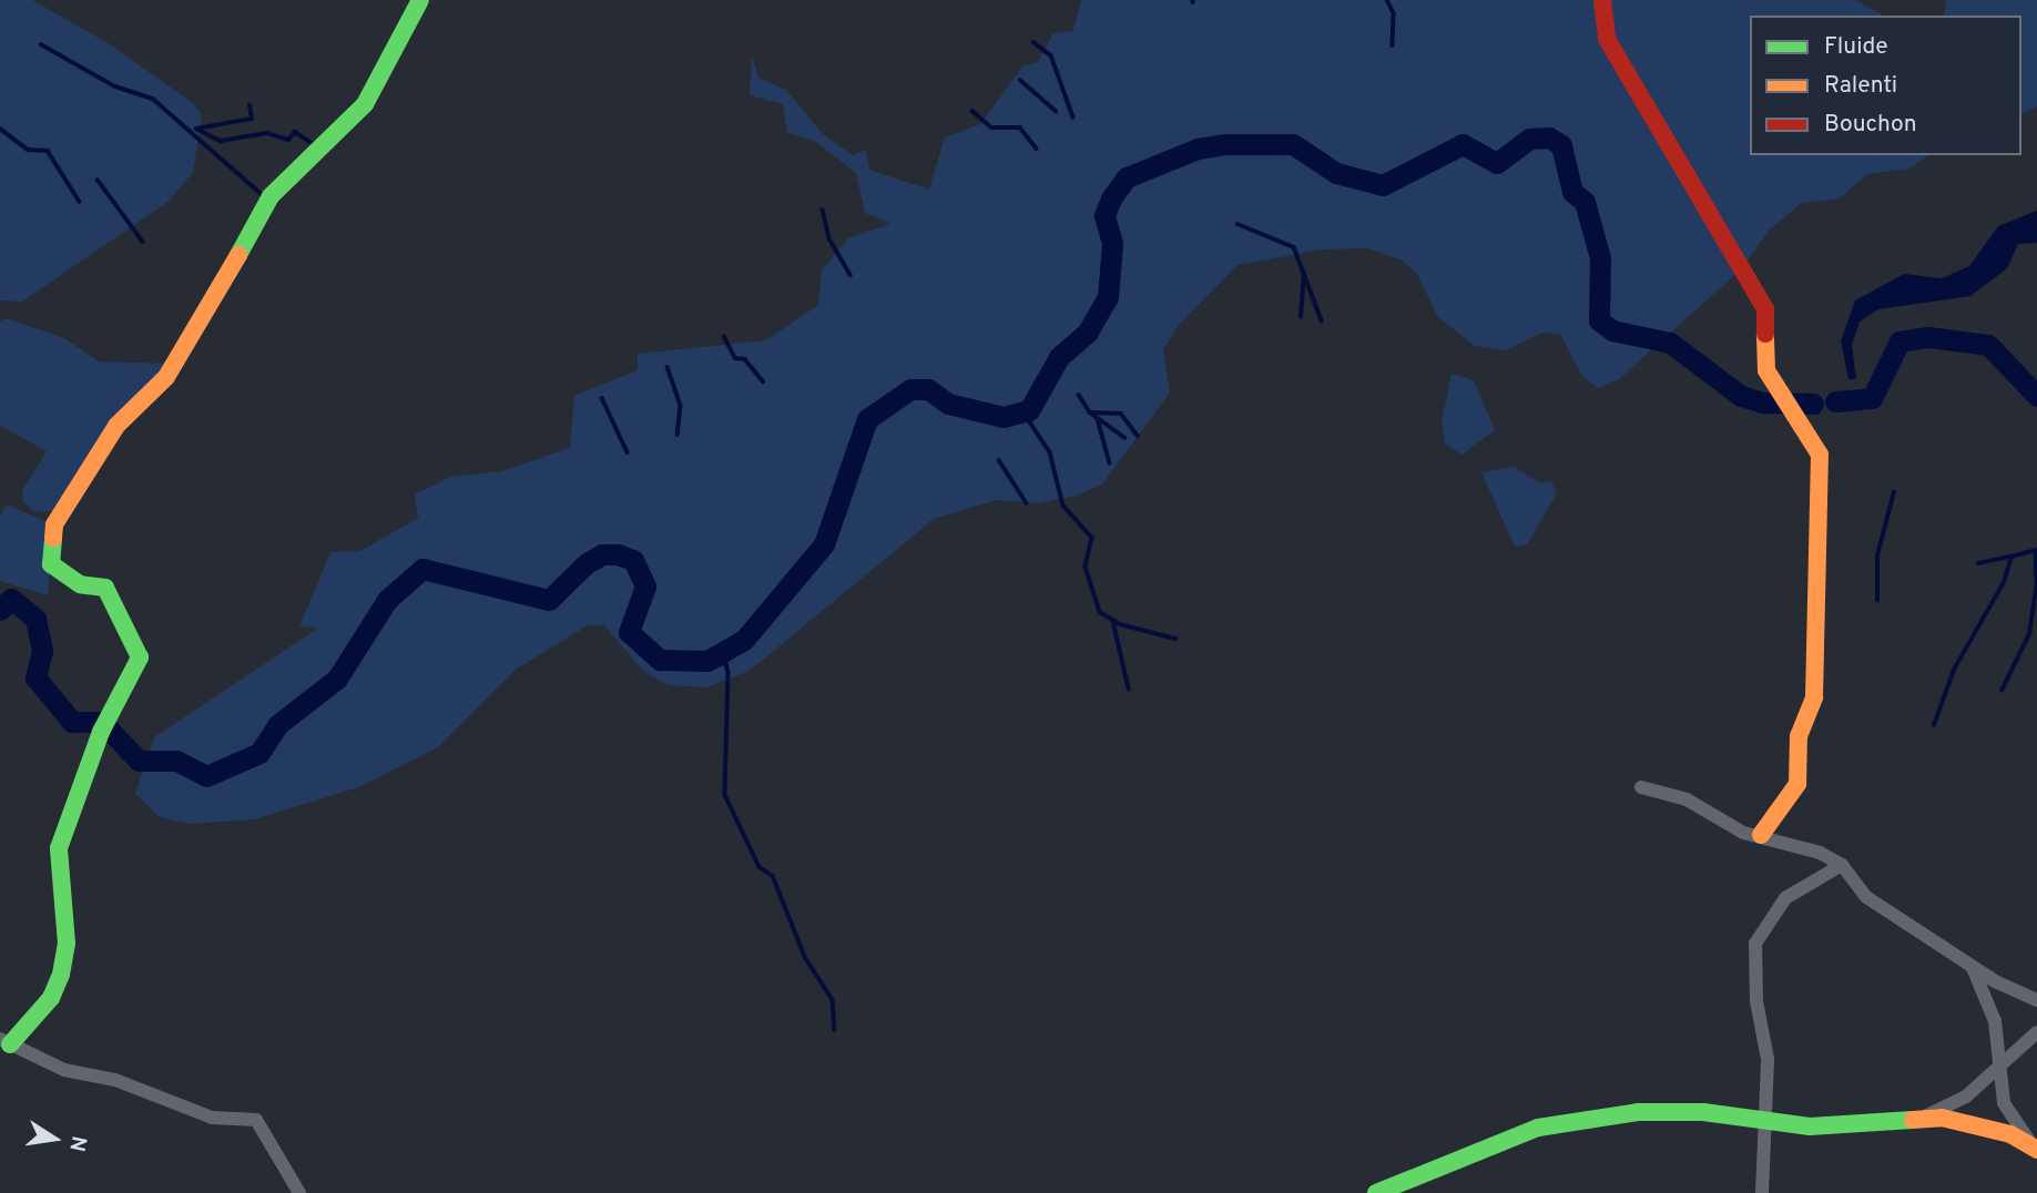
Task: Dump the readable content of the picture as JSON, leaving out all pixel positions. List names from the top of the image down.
{
  "legend": ["Fluide", "Ralenti", "Bouchon"],
  "north": "right"
}
